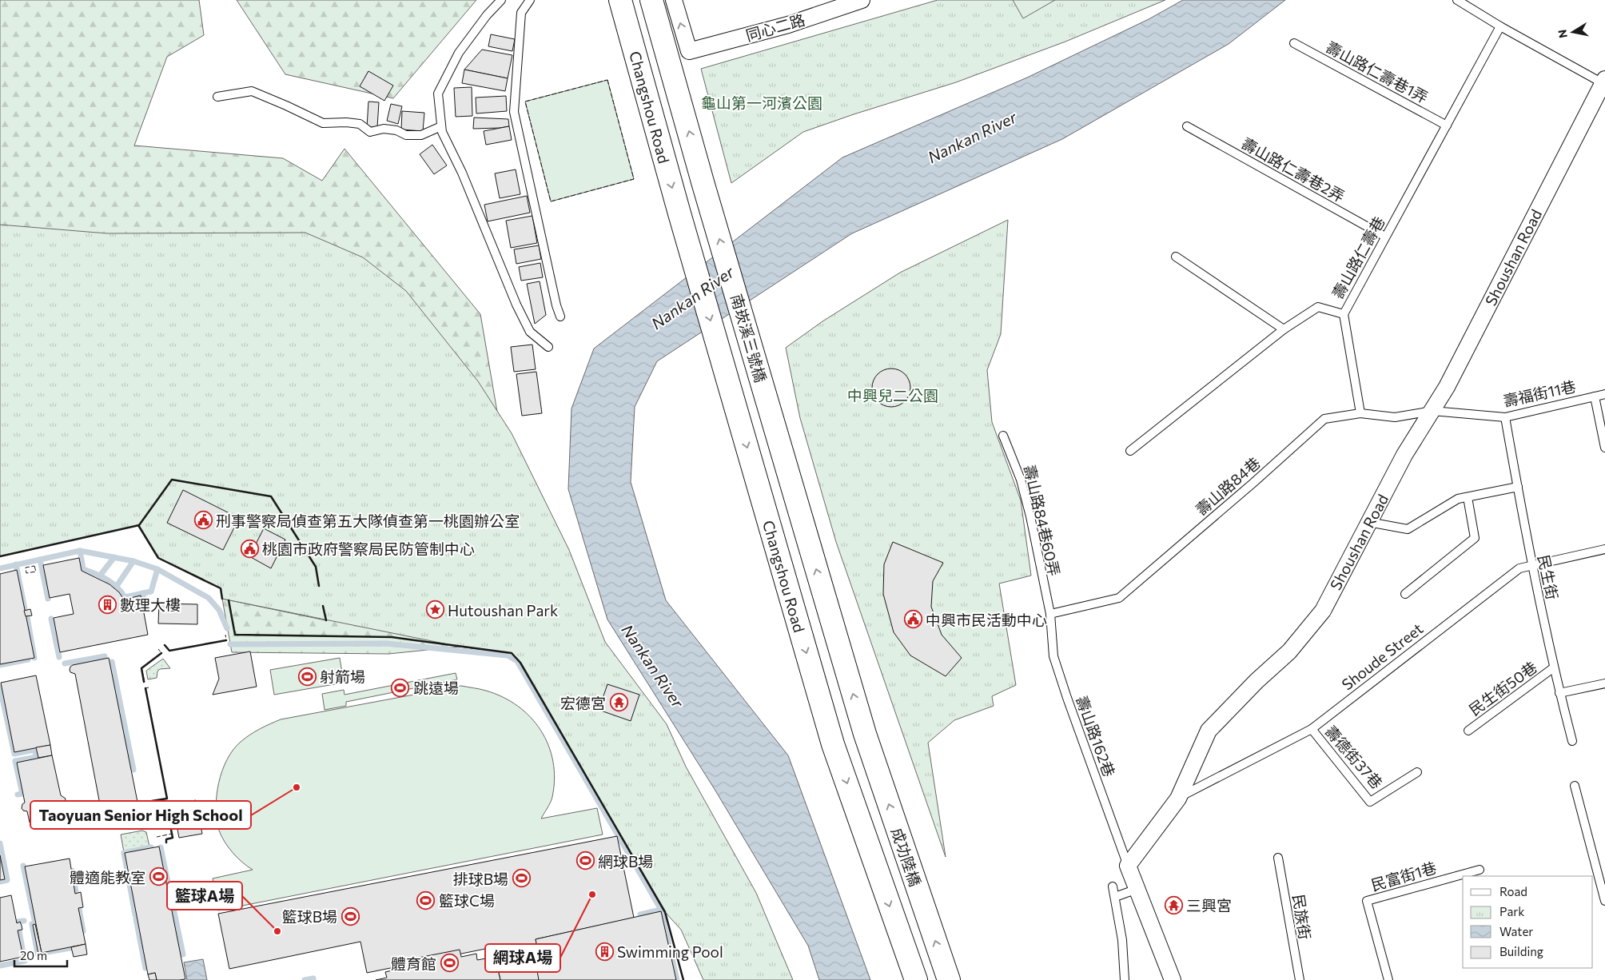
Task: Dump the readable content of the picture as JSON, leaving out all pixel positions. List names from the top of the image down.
{
  "streets": {
    "main road": ["Changshou Road", "南崁溪三號橋", "成功陸橋"],
    "street": ["同心二路", "Shoushan Road"],
    "lane": [
      "壽山路仁壽巷1弄",
      "壽山路仁壽巷2弄",
      "壽山路仁壽巷",
      "壽福街11巷",
      "壽山路84巷",
      "壽山路84巷60弄",
      "民生街",
      "Shoude Street",
      "民生街50巷",
      "壽山路162巷",
      "壽德街37巷",
      "民富街1巷",
      "民族街"
    ]
  },
  "crossings": [
    ["壽山路仁壽巷1弄", "壽山路仁壽巷"],
    ["Changshou Road", "南崁溪三號橋"],
    ["壽山路仁壽巷2弄", "壽山路仁壽巷"],
    ["Shoushan Road", "壽福街11巷"],
    ["Shoushan Road", "壽山路84巷"],
    ["Shoushan Road", "Shoude Street"],
    ["Shoushan Road", "壽山路162巷"],
    ["南崁溪三號橋", "成功陸橋"],
    ["壽福街11巷", "壽山路84巷"],
    ["壽福街11巷", "民生街"],
    ["壽山路84巷", "壽山路84巷60弄"],
    ["壽山路84巷", "壽山路162巷"],
    ["壽山路84巷60弄", "壽山路162巷"],
    ["民生街", "Shoude Street"],
    ["民生街", "民生街50巷"],
    ["Shoude Street", "壽德街37巷"]
  ],
  "one_way": ["同心二路", "南崁溪三號橋", "成功陸橋"],
  "water": ["Nankan River"],
  "parks": ["龜山第一河濱公園", "中興兒二公園"],
  "places": {
    "public building": ["刑事警察局偵查第五大隊偵查第一桃園辦公室", "桃園市政府警察局民防管制中心", "中興市民活動中心"],
    "building": ["數理大樓", "Swimming Pool"],
    "place": ["Hutoushan Park"],
    "sports": [
      "射箭場",
      "跳遠場",
      "網球B場",
      "體適能教室",
      "排球B場",
      "籃球C場",
      "籃球B場",
      "體育館"
    ],
    "temple": ["宏德宮", "三興宮"],
    "other": ["Taoyuan Senior High School", "網球A場", "籃球A場"]
  },
  "legend": [
    "Road",
    "Park",
    "Water",
    "Building"
  ],
  "scale_bar": "20 m",
  "north": "left"
}
